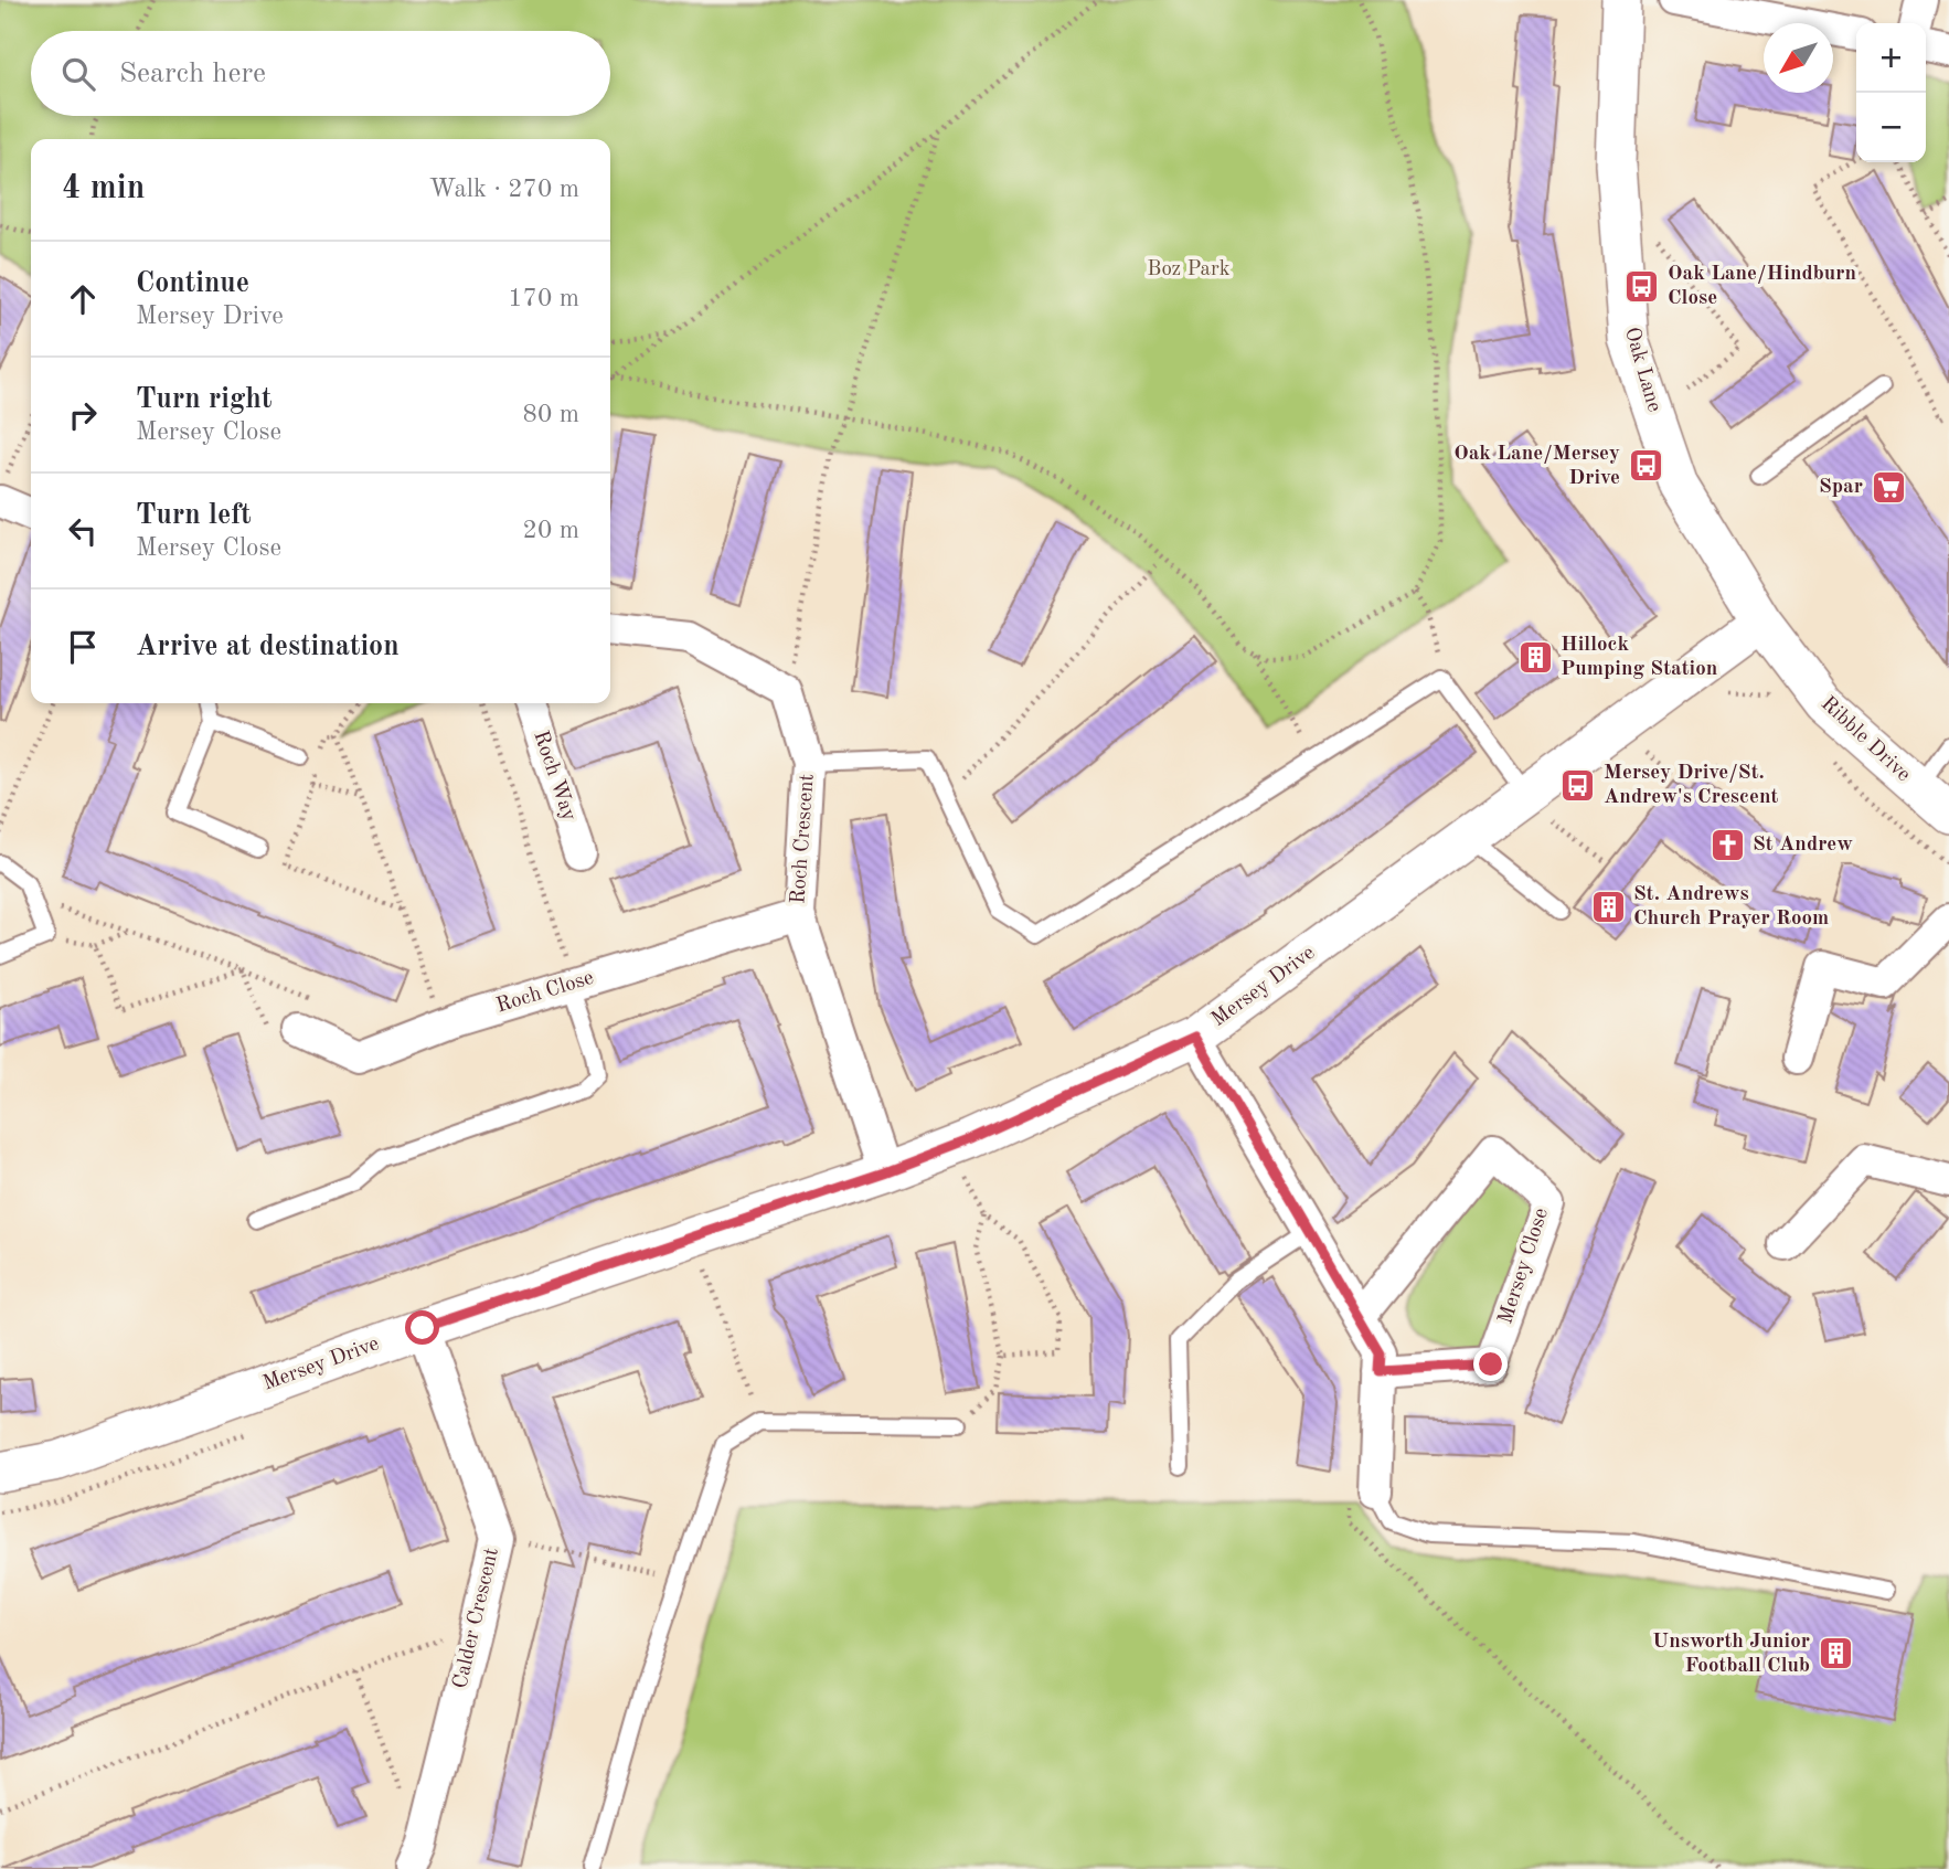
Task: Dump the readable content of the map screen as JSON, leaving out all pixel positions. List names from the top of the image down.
{
  "streets": {
    "street": [
      "Oak Lane",
      "Ribble Drive",
      "Roch Way",
      "Roch Crescent",
      "Mersey Drive",
      "Roch Close",
      "Mersey Close",
      "Calder Crescent"
    ]
  },
  "crossings": [
    ["Oak Lane", "Ribble Drive"],
    ["Oak Lane", "Mersey Drive"],
    ["Ribble Drive", "Mersey Drive"],
    ["Roch Crescent", "Mersey Drive"],
    ["Roch Crescent", "Roch Close"],
    ["Mersey Drive", "Calder Crescent"]
  ],
  "parks": ["Boz Park"],
  "places": {
    "bus stop": ["Oak Lane/Hindburn Close", "Oak Lane/Mersey Drive", "Mersey Drive/St. Andrew's Crescent"],
    "supermarket": ["Spar"],
    "building": ["Hillock Pumping Station", "St. Andrews Church Prayer Room", "Unsworth Junior Football Club"],
    "church": ["St Andrew"]
  },
  "north": "bottom left",
  "page": {
    "map_buttons": ["+", "−"],
    "search": "Search here",
    "heading": ["4 min", "Walk · 270 m"],
    "list": [
      ["Continue", "Mersey Drive", "170 m"],
      ["Turn right", "Mersey Close", "80 m"],
      ["Turn left", "Mersey Close", "20 m"],
      "Arrive at destination"
    ]
  }
}
